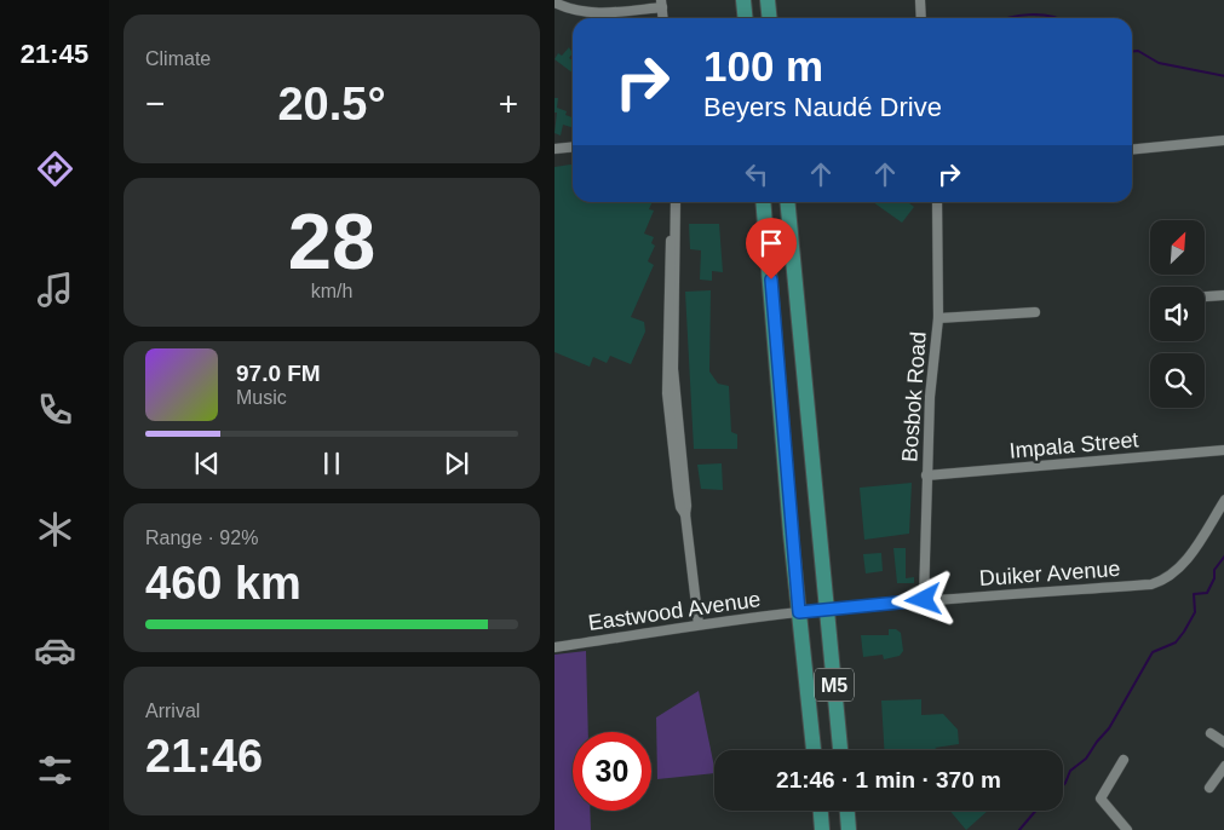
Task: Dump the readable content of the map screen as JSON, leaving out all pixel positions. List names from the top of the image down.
{
  "streets": {
    "main road": ["M5"],
    "street": [
      "Bosbok Road",
      "Impala Street",
      "Duiker Avenue",
      "Eastwood Avenue"
    ]
  },
  "crossings": [
    ["Bosbok Road", "Impala Street"],
    ["Bosbok Road", "Duiker Avenue"],
    ["Duiker Avenue", "Eastwood Avenue"],
    ["Duiker Avenue", "M5"],
    ["Eastwood Avenue", "M5"]
  ],
  "north": "top right",
  "page": {
    "tabs": "21:45",
    "tile": [
      "Climate",
      ["28", "km/h"],
      ["Range · 92%", "460 km"],
      ["Arrival", "21:46"]
    ],
    "turn": ["100 m", "Beyers Naudé Drive"],
    "heat": ["−", "20.5°", "+"],
    "song": ["97.0 FM", "Music"],
    "limit": "30",
    "trip": "21:46 · 1 min · 370 m"
  }
}
